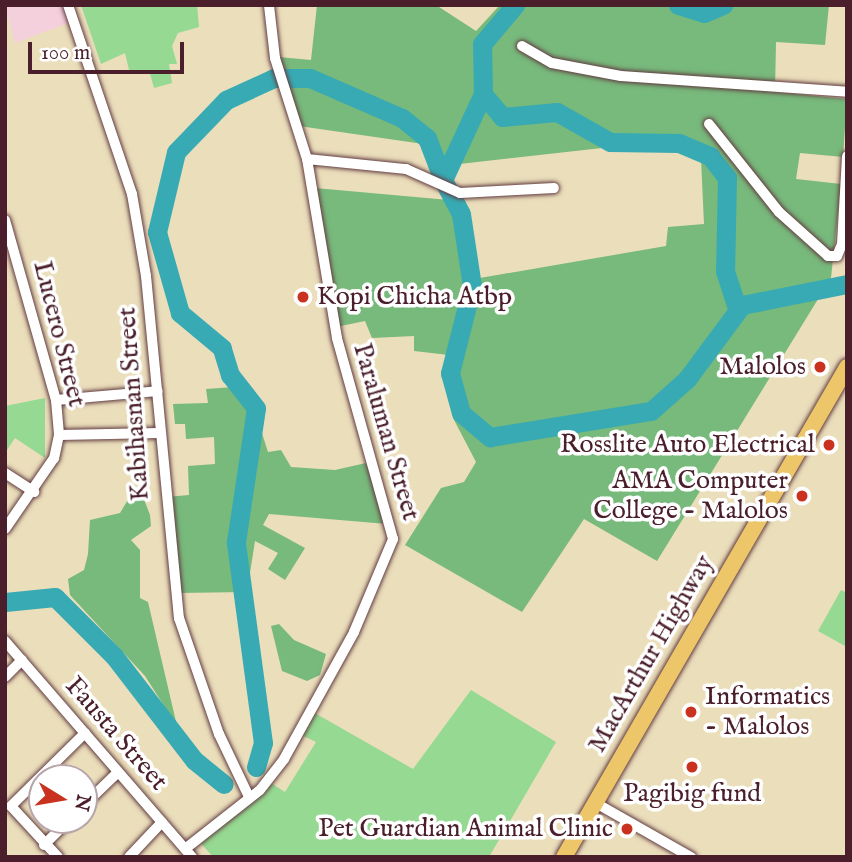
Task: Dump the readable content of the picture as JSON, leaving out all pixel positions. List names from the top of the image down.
{
  "streets": {
    "highway": ["MacArthur Highway"],
    "street": [
      "Lucero Street",
      "Kabihasnan Street",
      "Paraluman Street",
      "Fausta Street"
    ]
  },
  "crossings": [
    ["Kabihasnan Street", "Paraluman Street"],
    ["Paraluman Street", "Fausta Street"]
  ],
  "places": [
    "Kopi Chicha Atbp",
    "Malolos",
    "Rosslite Auto Electrical",
    "AMA Computer College - Malolos",
    "Informatics - Malolos",
    "Pagibig fund",
    "Pet Guardian Animal Clinic"
  ],
  "scale_bar": "100 m",
  "north": "right"
}
